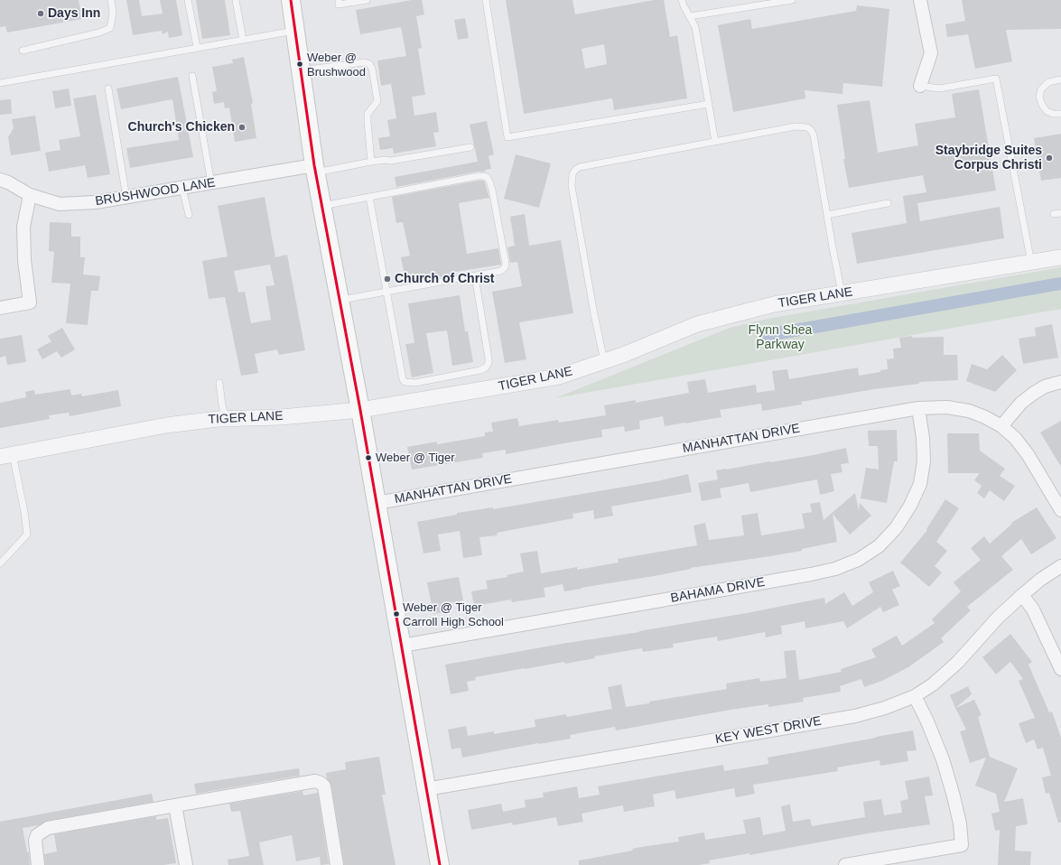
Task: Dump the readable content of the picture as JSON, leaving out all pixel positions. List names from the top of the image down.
{
  "streets": {
    "street": [
      "BRUSHWOOD LANE",
      "TIGER LANE",
      "MANHATTAN DRIVE",
      "BAHAMA DRIVE",
      "KEY WEST DRIVE"
    ]
  },
  "crossings": [
    ["MANHATTAN DRIVE", "BAHAMA DRIVE"]
  ],
  "parks": ["Flynn Shea Parkway"],
  "places": [
    "Days Inn",
    "Weber @ Brushwood",
    "Church's Chicken",
    "Staybridge Suites Corpus Christi",
    "Church of Christ",
    "Weber @ Tiger",
    "Weber @ Tiger Carroll High School"
  ]
}
